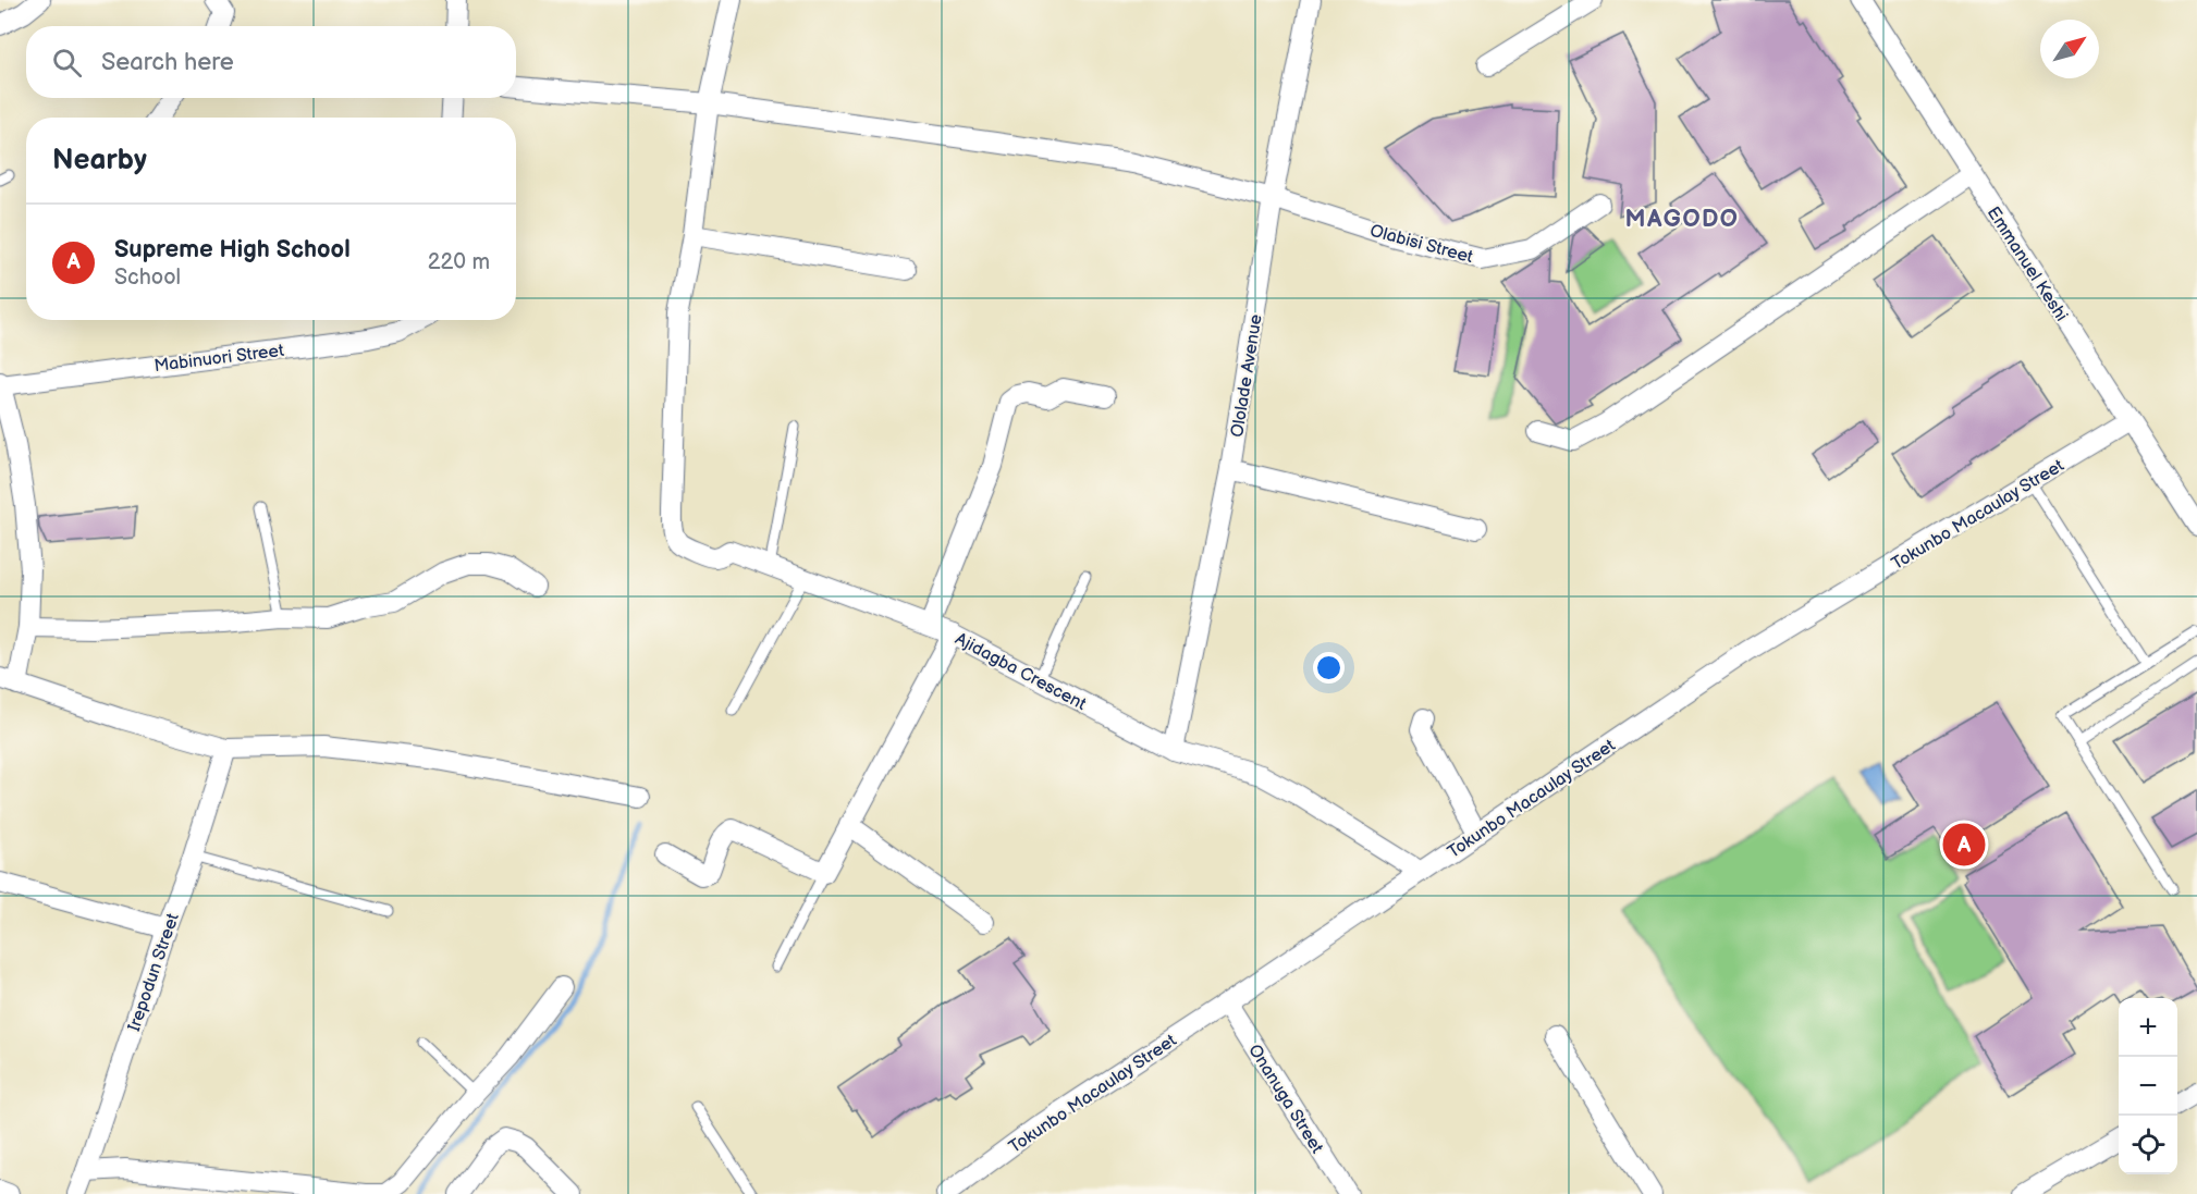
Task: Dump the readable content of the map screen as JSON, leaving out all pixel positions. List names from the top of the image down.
{
  "streets": {
    "street": [
      "Olabisi Street",
      "Emmanuel Keshi",
      "Mabinuori Street",
      "Ololade Avenue",
      "Tokunbo Macaulay Street",
      "Ajidagba Crescent",
      "Irepodun Street",
      "Onanuga Street"
    ]
  },
  "crossings": [
    ["Olabisi Street", "Ololade Avenue"],
    ["Emmanuel Keshi", "Tokunbo Macaulay Street"],
    ["Ololade Avenue", "Ajidagba Crescent"],
    ["Tokunbo Macaulay Street", "Ajidagba Crescent"],
    ["Tokunbo Macaulay Street", "Onanuga Street"]
  ],
  "districts": ["MAGODO"],
  "north": "top right",
  "page": {
    "search": "Search here",
    "heading": "Nearby",
    "list": [
      {
        "mark": "A",
        "name": "Supreme High School",
        "note": "School",
        "value": "220 m"
      }
    ],
    "pins": "A",
    "map_buttons": ["+", "−"]
  }
}
